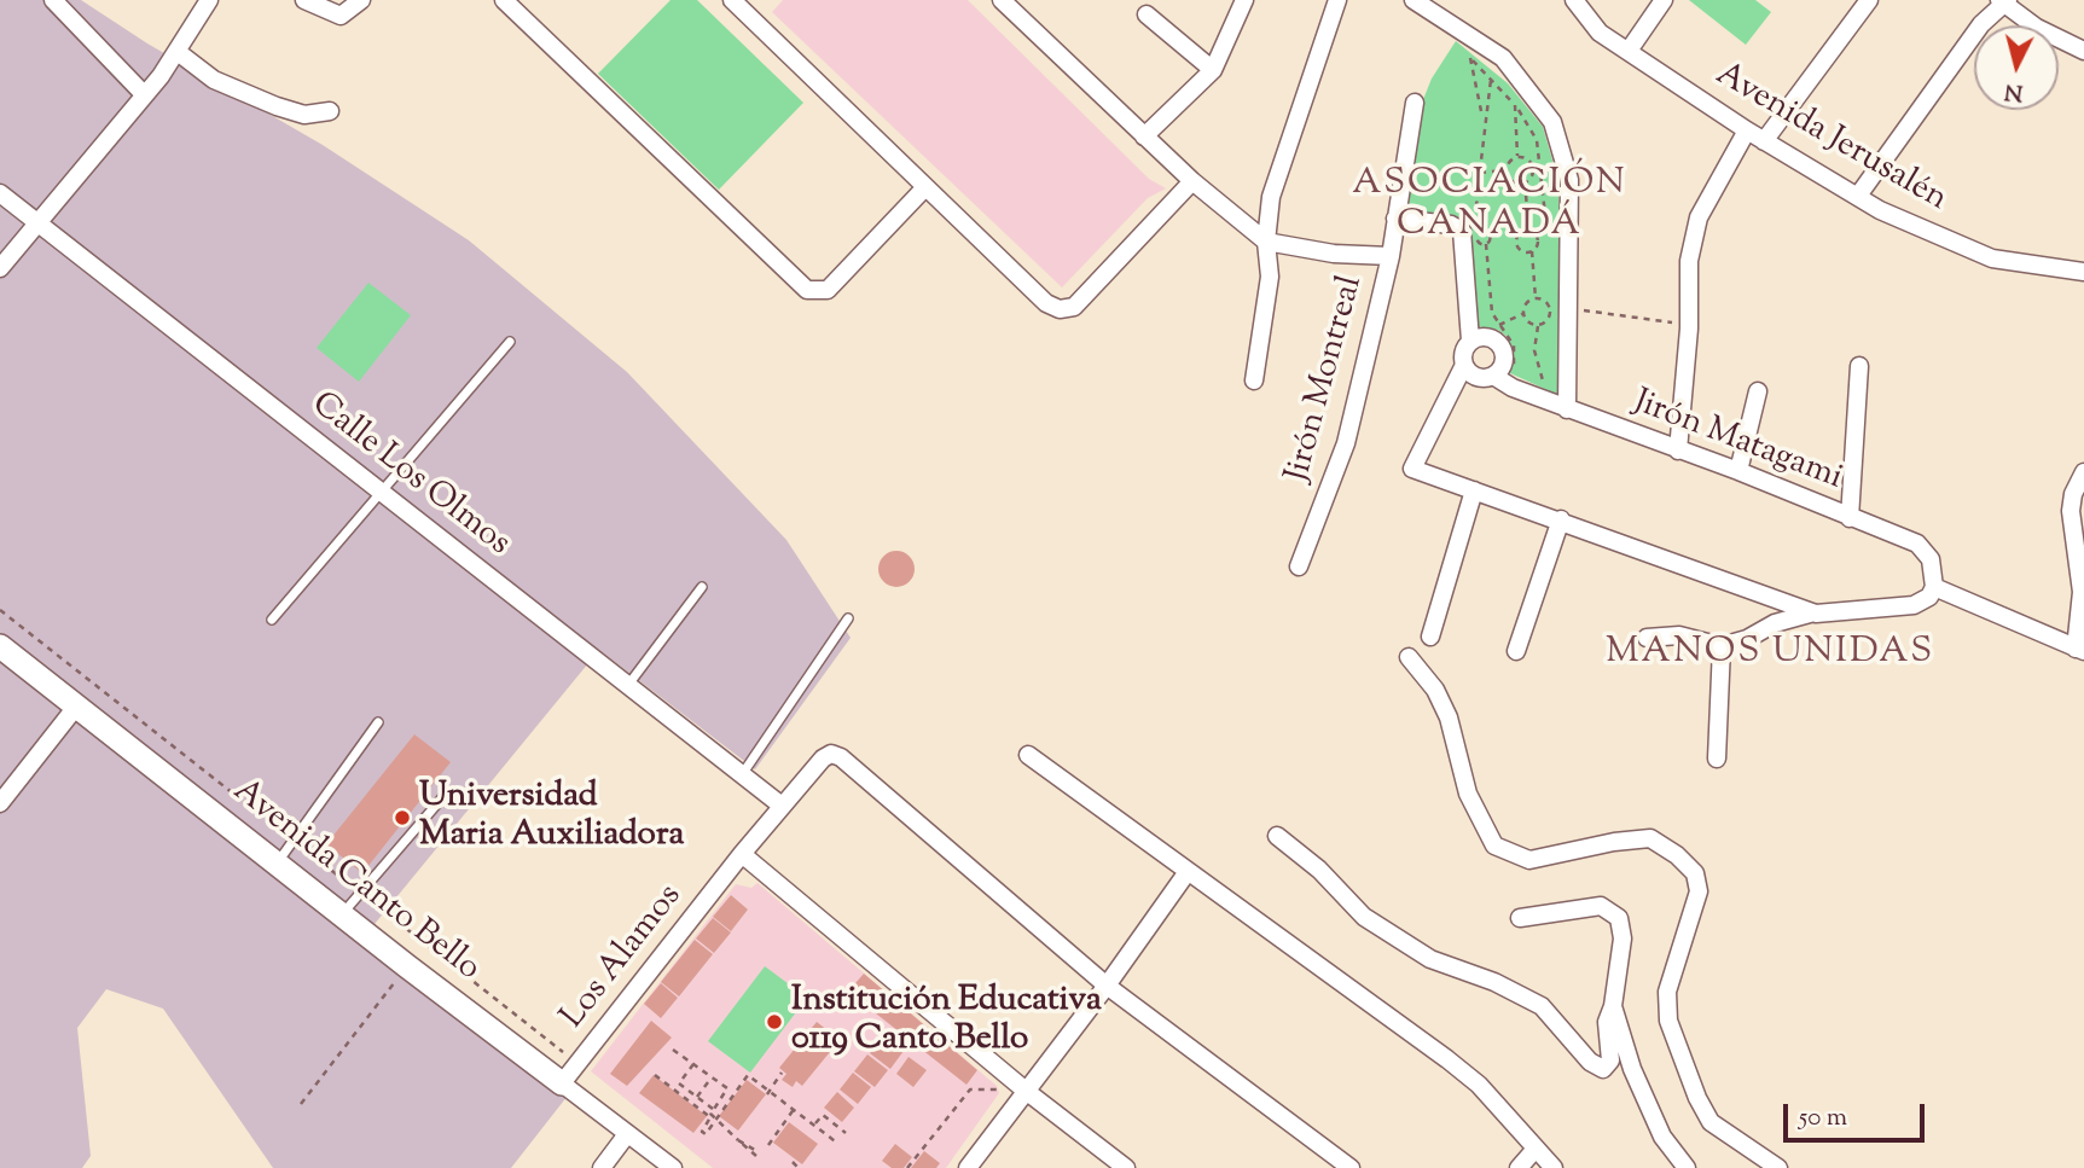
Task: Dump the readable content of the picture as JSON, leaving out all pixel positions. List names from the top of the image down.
{
  "streets": {
    "street": [
      "Avenida Jerusalén",
      "Jirón Montreal",
      "Jirón Matagami",
      "Calle Los Olmos",
      "Avenida Canto Bello",
      "Los Alamos"
    ]
  },
  "crossings": [
    ["Calle Los Olmos", "Los Alamos"],
    ["Avenida Canto Bello", "Los Alamos"]
  ],
  "districts": ["ASOCIACIÓN CANADÁ", "MANOS UNIDAS"],
  "places": ["Universidad Maria Auxiliadora", "Institución Educativa 0119 Canto Bello"],
  "scale_bar": "50 m",
  "north": "bottom"
}
